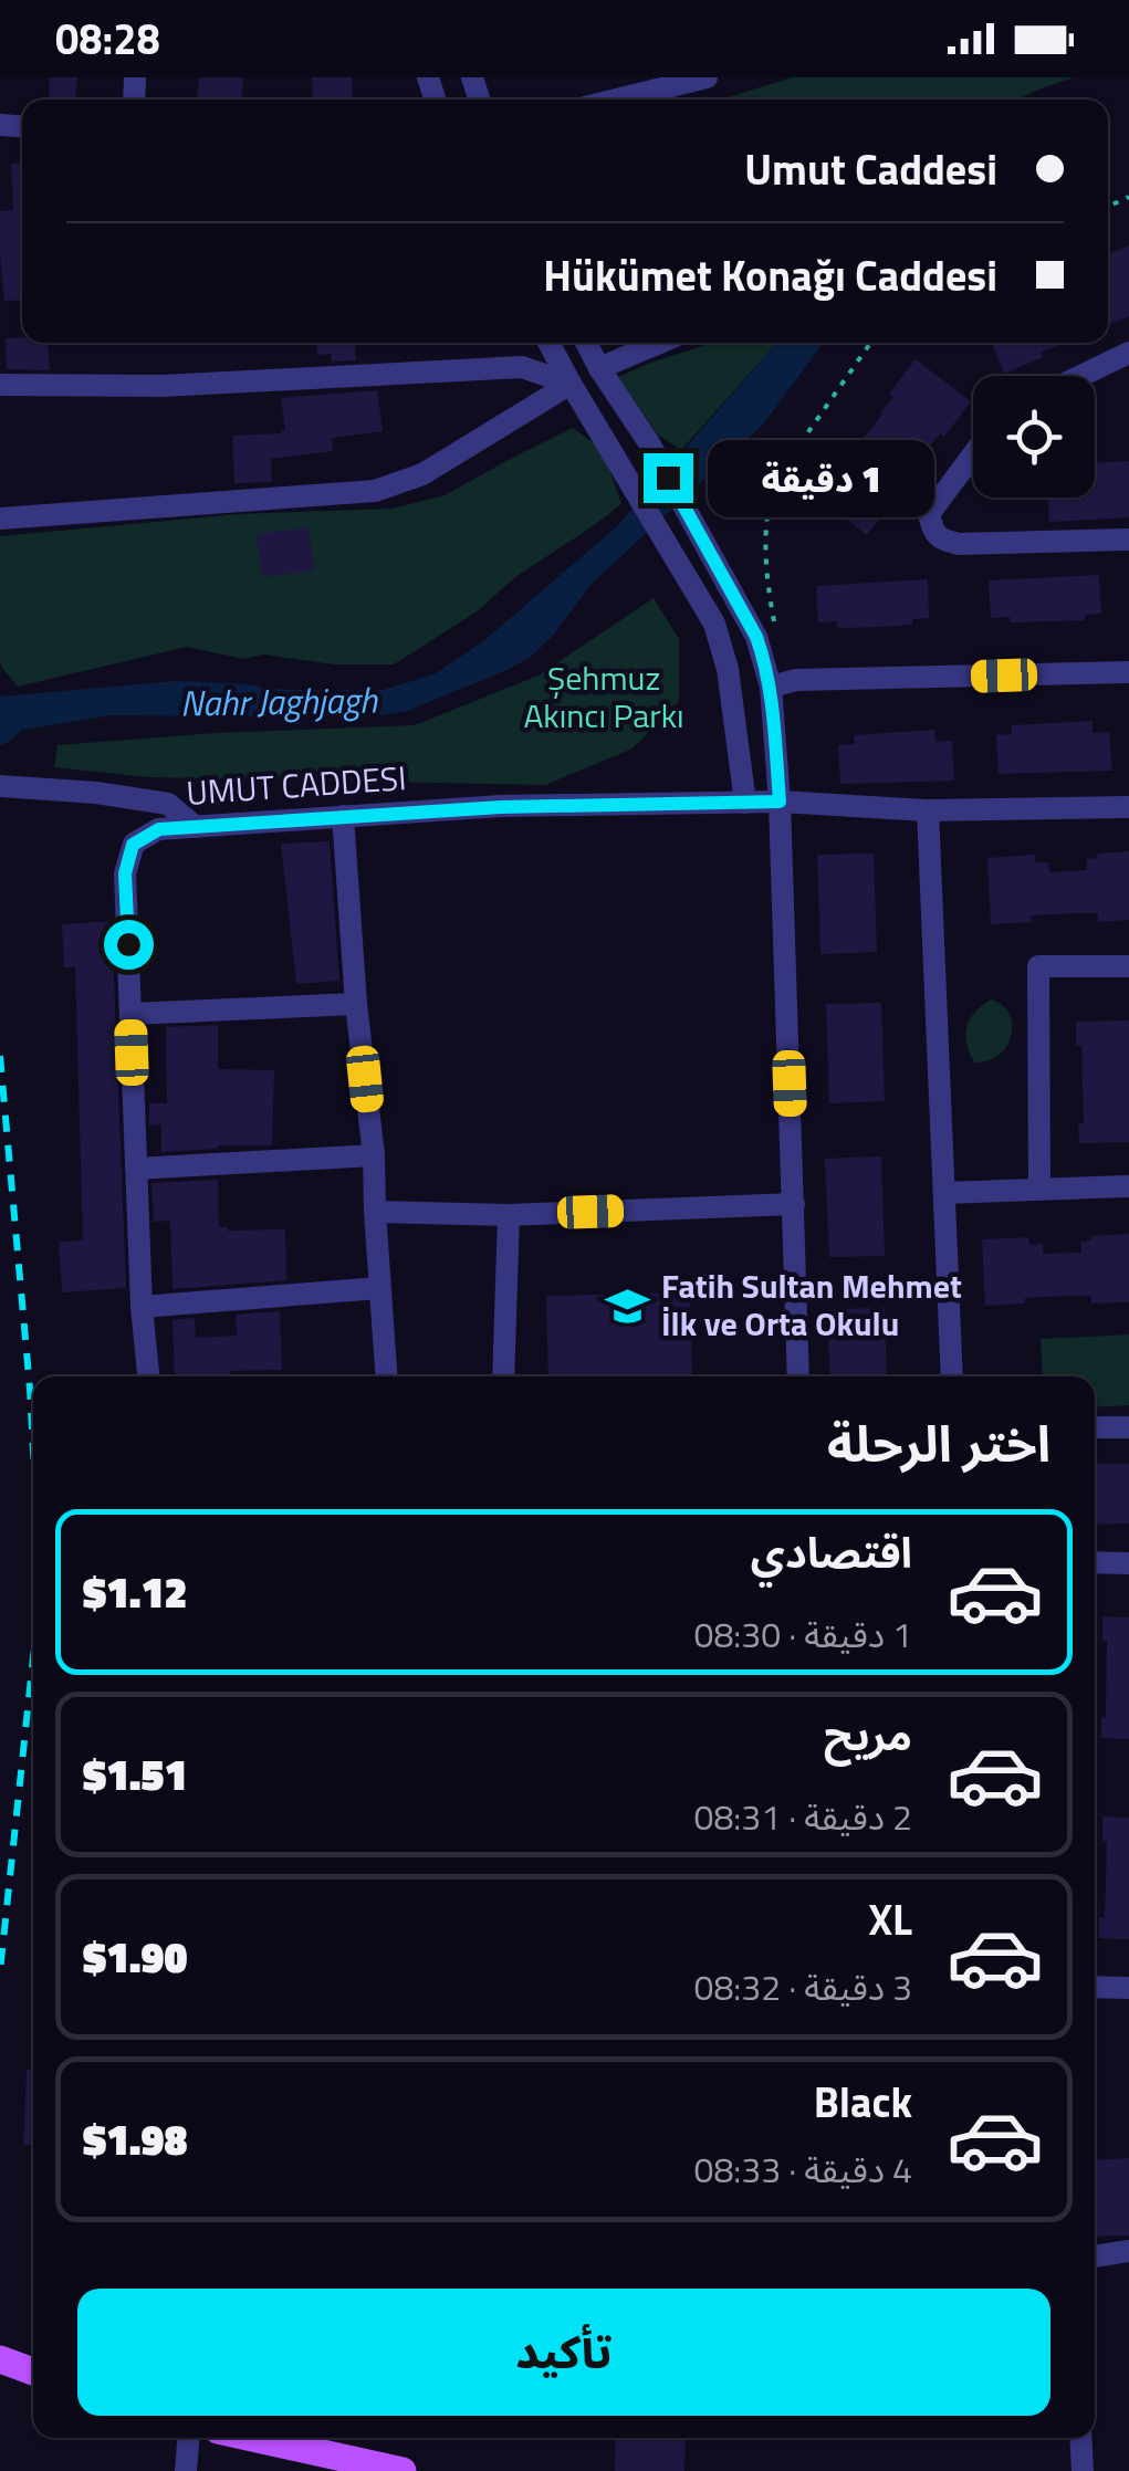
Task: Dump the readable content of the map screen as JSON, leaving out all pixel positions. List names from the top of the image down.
{
  "streets": {
    "street": ["UMUT CADDESI"]
  },
  "water": ["Nahr Jaghjagh"],
  "parks": ["Şehmuz Akıncı Parkı"],
  "places": {
    "school or university": ["Fatih Sultan Mehmet İlk ve Orta Okulu"]
  },
  "page": {
    "status": "08:28",
    "banner": ["Umut Caddesi", "Hükümet Konağı Caddesi"],
    "bubble": "1 دقيقة",
    "heading": "اختر الرحلة",
    "list": [
      {
        "name": "اقتصادي",
        "note": "1 دقيقة · 08:30",
        "value": "$1.12"
      },
      {
        "name": "مريح",
        "note": "2 دقيقة · 08:31",
        "value": "$1.51"
      },
      {
        "name": "XL",
        "note": "3 دقيقة · 08:32",
        "value": "$1.90"
      },
      {
        "name": "Black",
        "note": "4 دقيقة · 08:33",
        "value": "$1.98"
      }
    ],
    "buttons": "تأكيد"
  }
}
